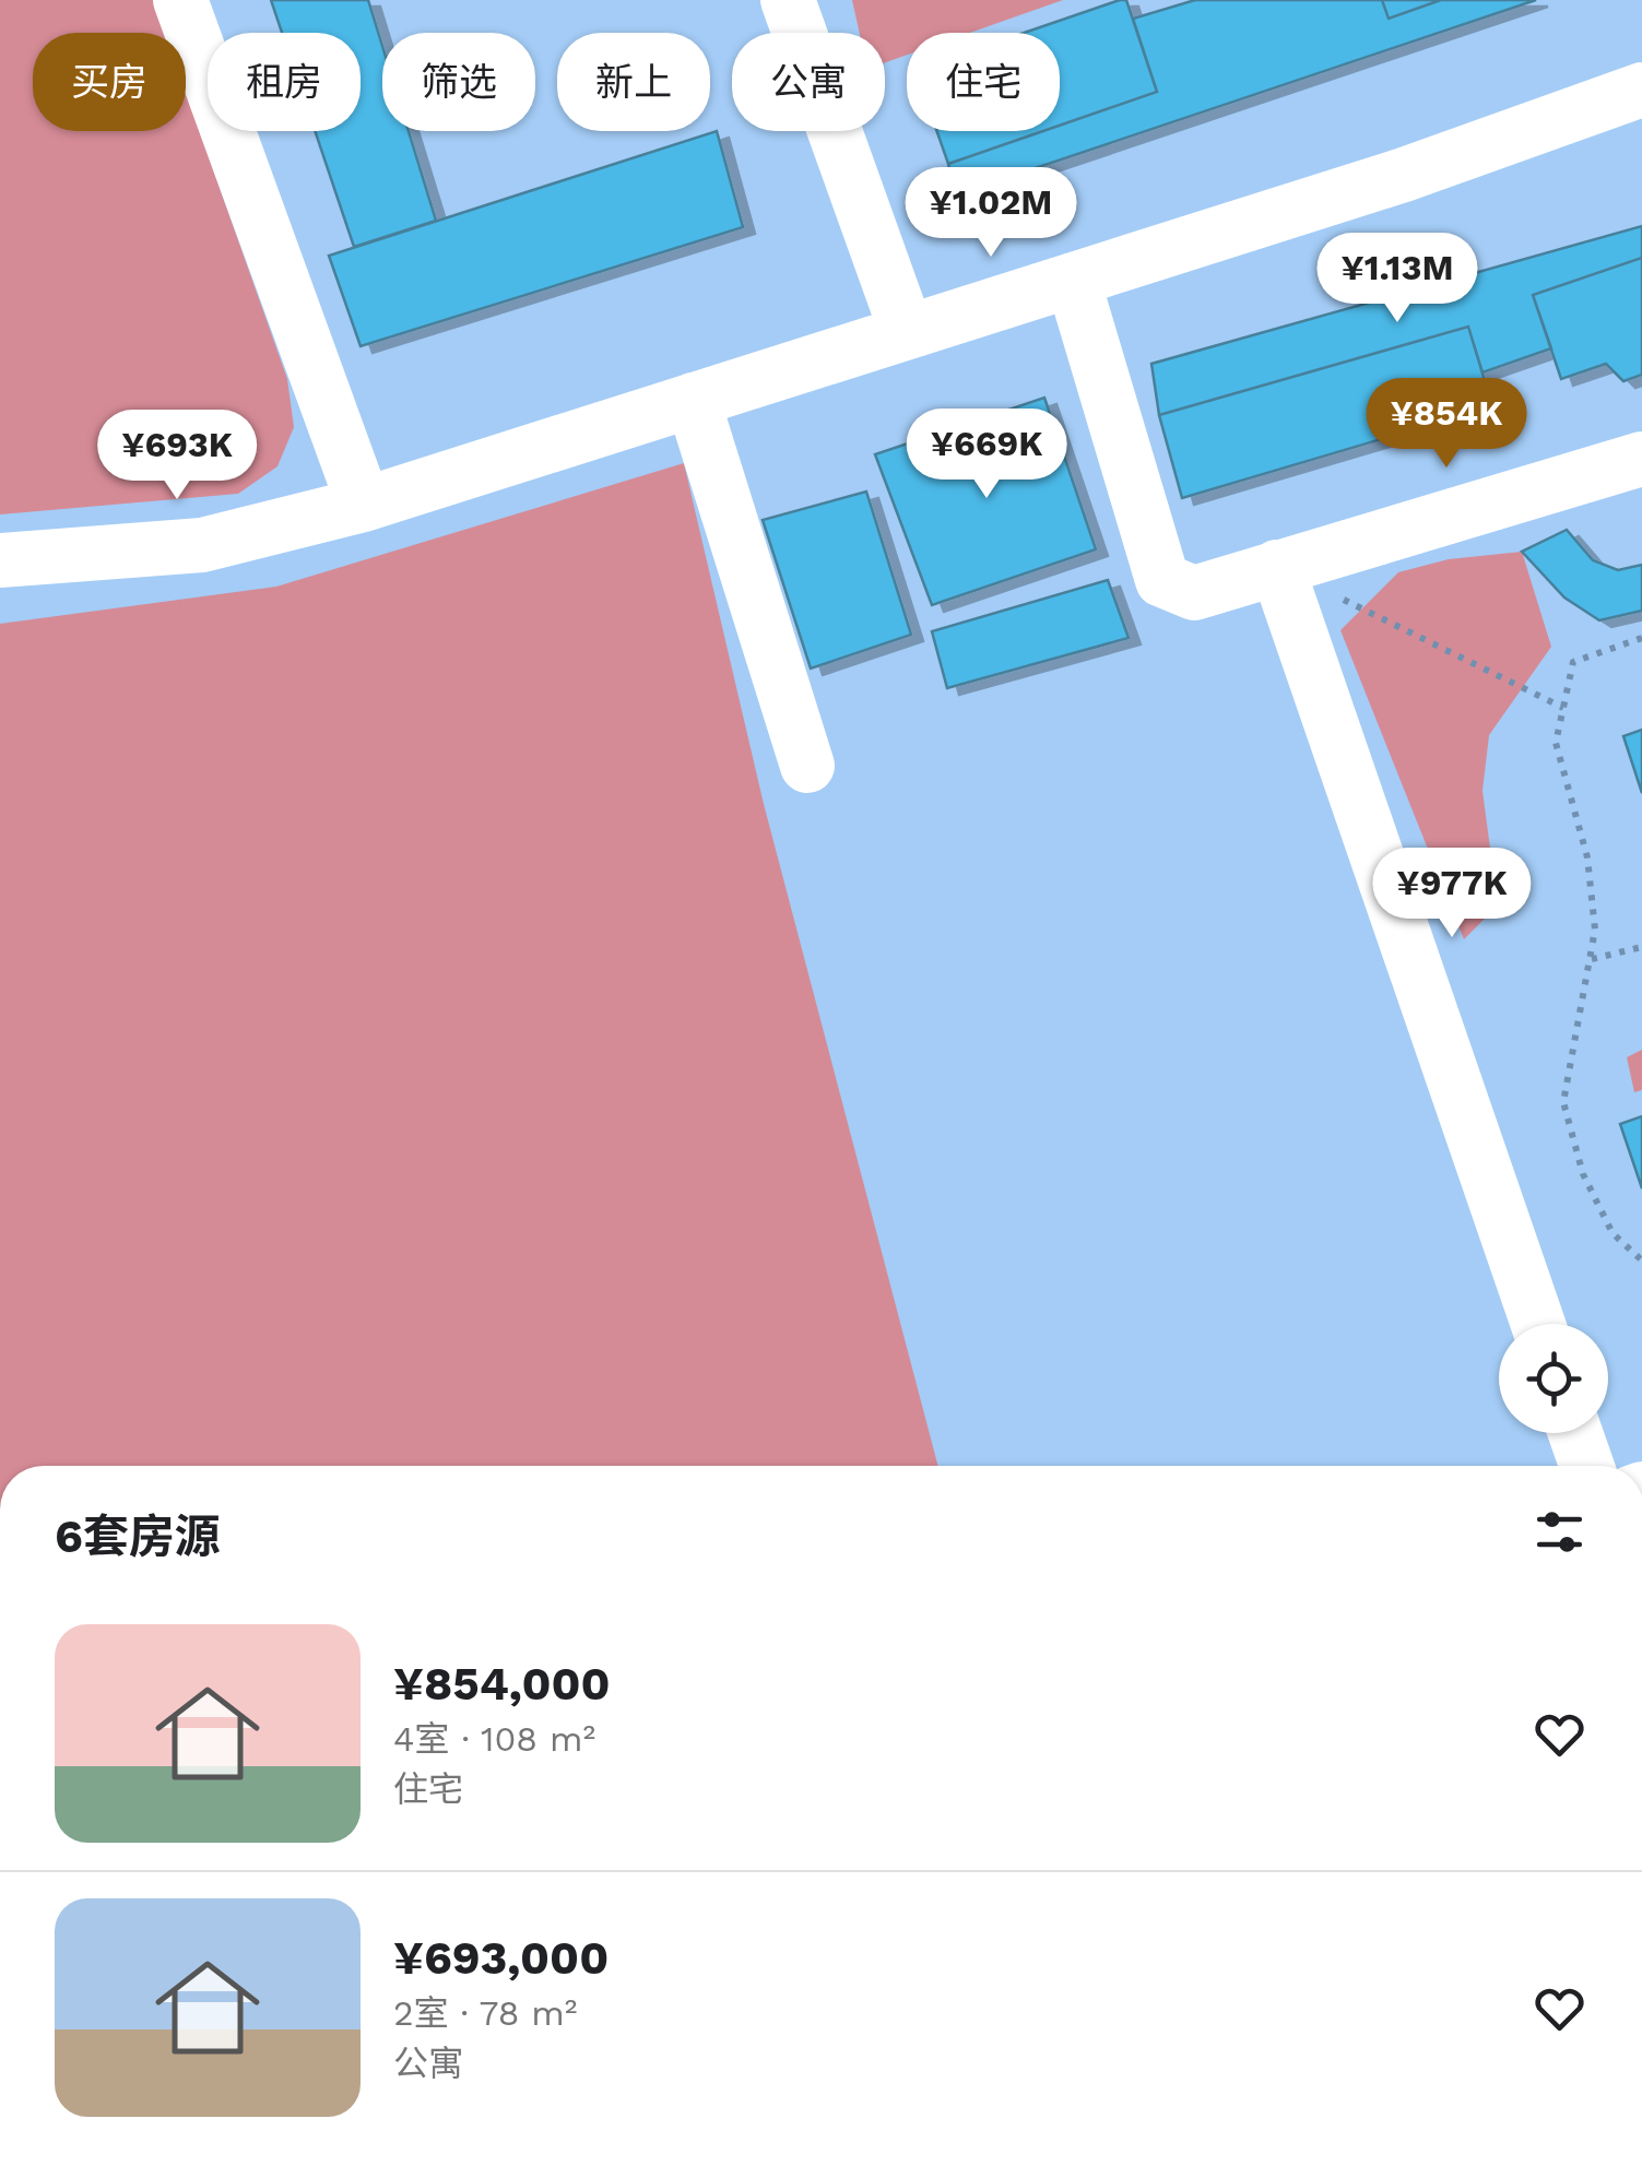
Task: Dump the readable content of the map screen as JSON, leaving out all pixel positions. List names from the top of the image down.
{
  "page": {
    "chip": [
      "买房",
      "租房",
      "筛选",
      "新上",
      "公寓",
      "住宅"
    ],
    "price": [
      "¥1.02M",
      "¥1.13M",
      "¥854K",
      "¥669K",
      "¥693K",
      "¥977K"
    ],
    "heading": "6套房源",
    "list": [
      {
        "name": "¥854,000",
        "note": "4室 · 108 m² · 住宅"
      },
      {
        "name": "¥693,000",
        "note": "2室 · 78 m² · 公寓"
      }
    ]
  }
}
